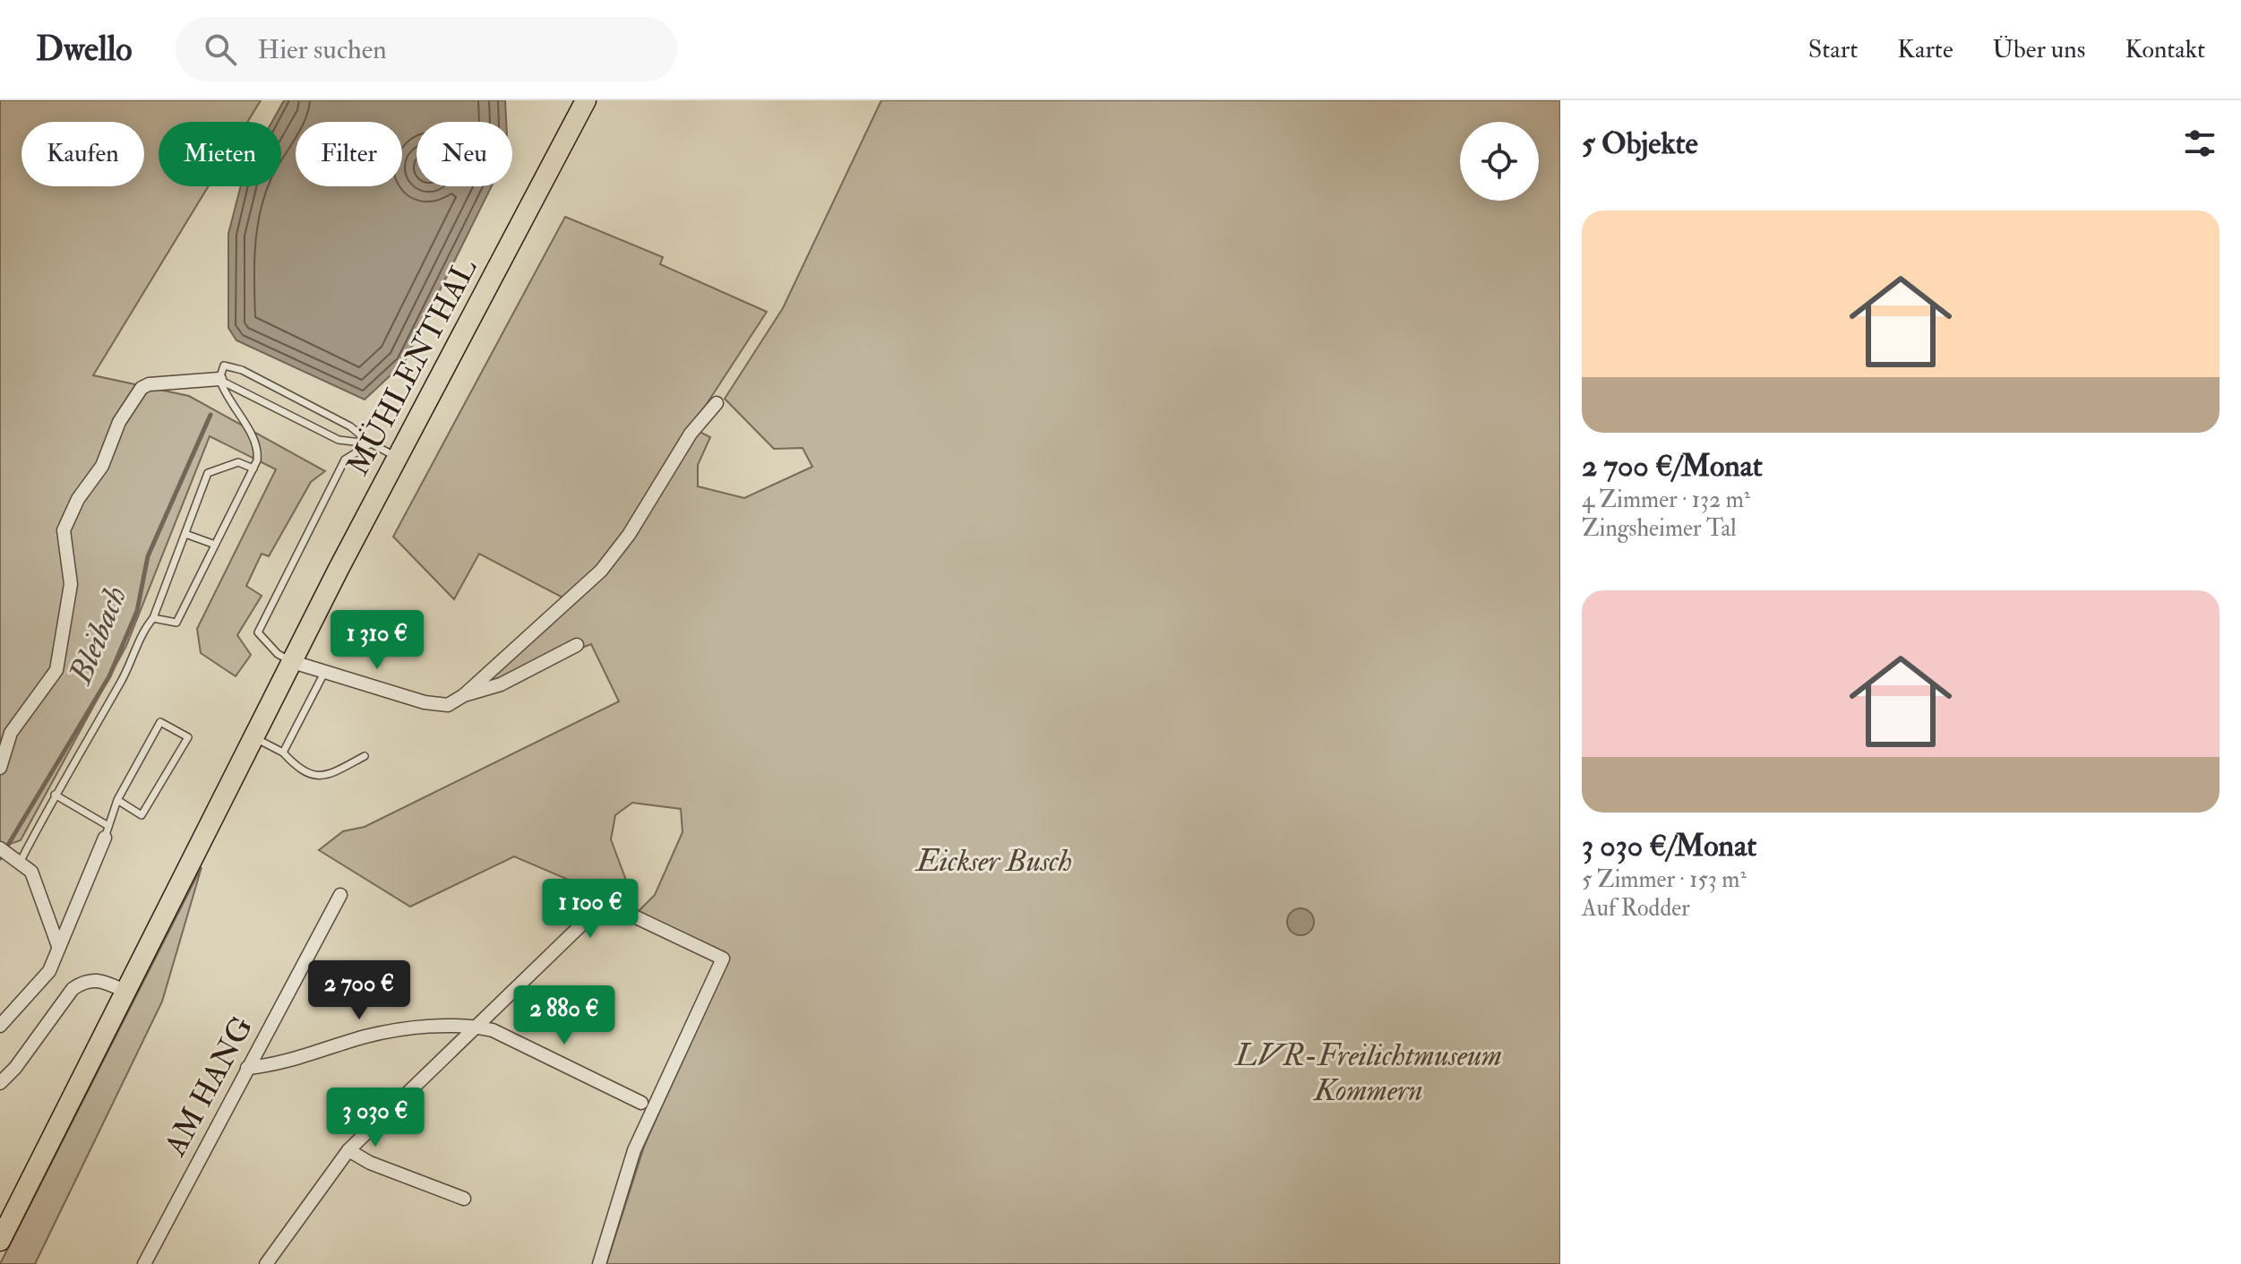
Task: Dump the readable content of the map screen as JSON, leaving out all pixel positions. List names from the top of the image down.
{
  "streets": {
    "main road": ["MÜHLENTHAL"],
    "street": ["AM HANG"]
  },
  "water": ["Bleibach"],
  "parks": ["Eickser Busch", "LVR-Freilichtmuseum Kommern"],
  "page": {
    "header": "Dwello",
    "search": "Hier suchen",
    "nav": [
      "Start",
      "Karte",
      "Über uns",
      "Kontakt"
    ],
    "heading": "5 Objekte",
    "chip": [
      "Kaufen",
      "Mieten",
      "Filter",
      "Neu"
    ],
    "list": [
      {
        "name": "2 700 €/Monat",
        "note": "4 Zimmer · 132 m² · Zingsheimer Tal"
      },
      {
        "name": "3 030 €/Monat",
        "note": "5 Zimmer · 153 m² · Auf Rodder"
      }
    ],
    "price": [
      "1 310 €",
      "1 100 €",
      "2 700 €",
      "2 880 €",
      "3 030 €"
    ]
  }
}
